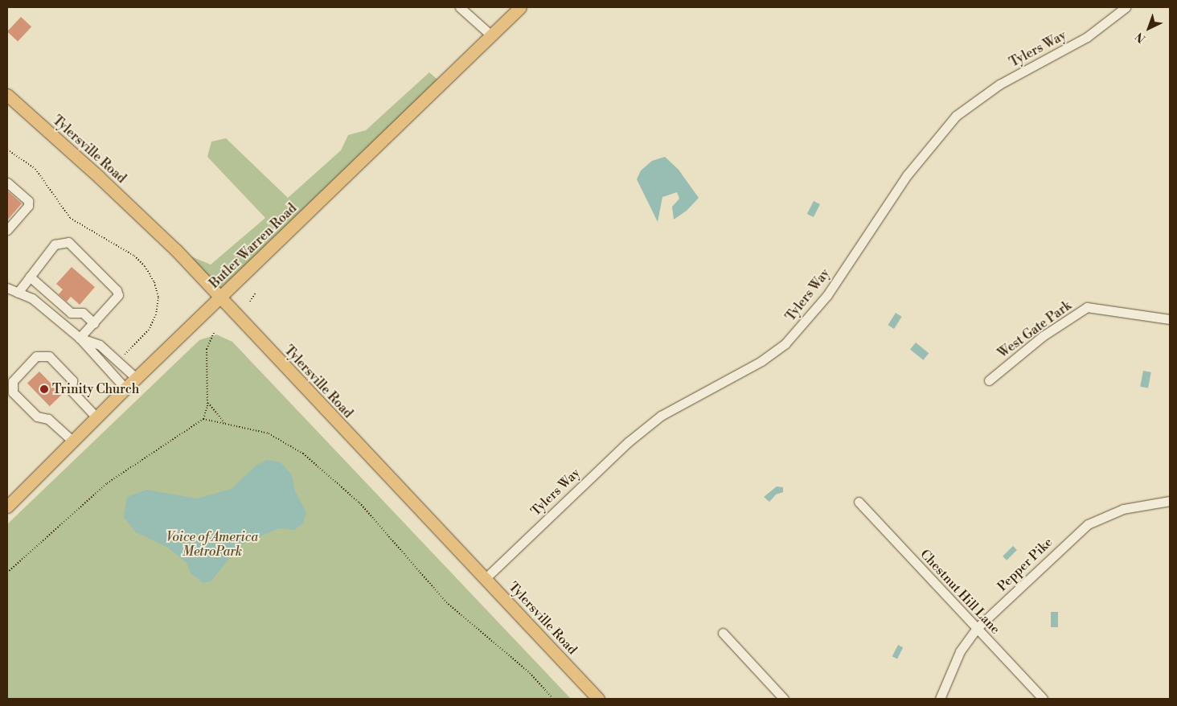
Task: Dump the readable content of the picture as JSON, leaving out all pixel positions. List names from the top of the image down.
{
  "streets": {
    "main road": ["Tylersville Road", "Butler Warren Road"],
    "street": [
      "Tylers Way",
      "West Gate Park",
      "Pepper Pike",
      "Chestnut Hill Lane"
    ]
  },
  "crossings": [
    ["Tylers Way", "Tylersville Road"],
    ["Tylersville Road", "Butler Warren Road"],
    ["Pepper Pike", "Chestnut Hill Lane"]
  ],
  "parks": ["Voice of America MetroPark"],
  "places": ["Trinity Church"],
  "north": "bottom left"
}
